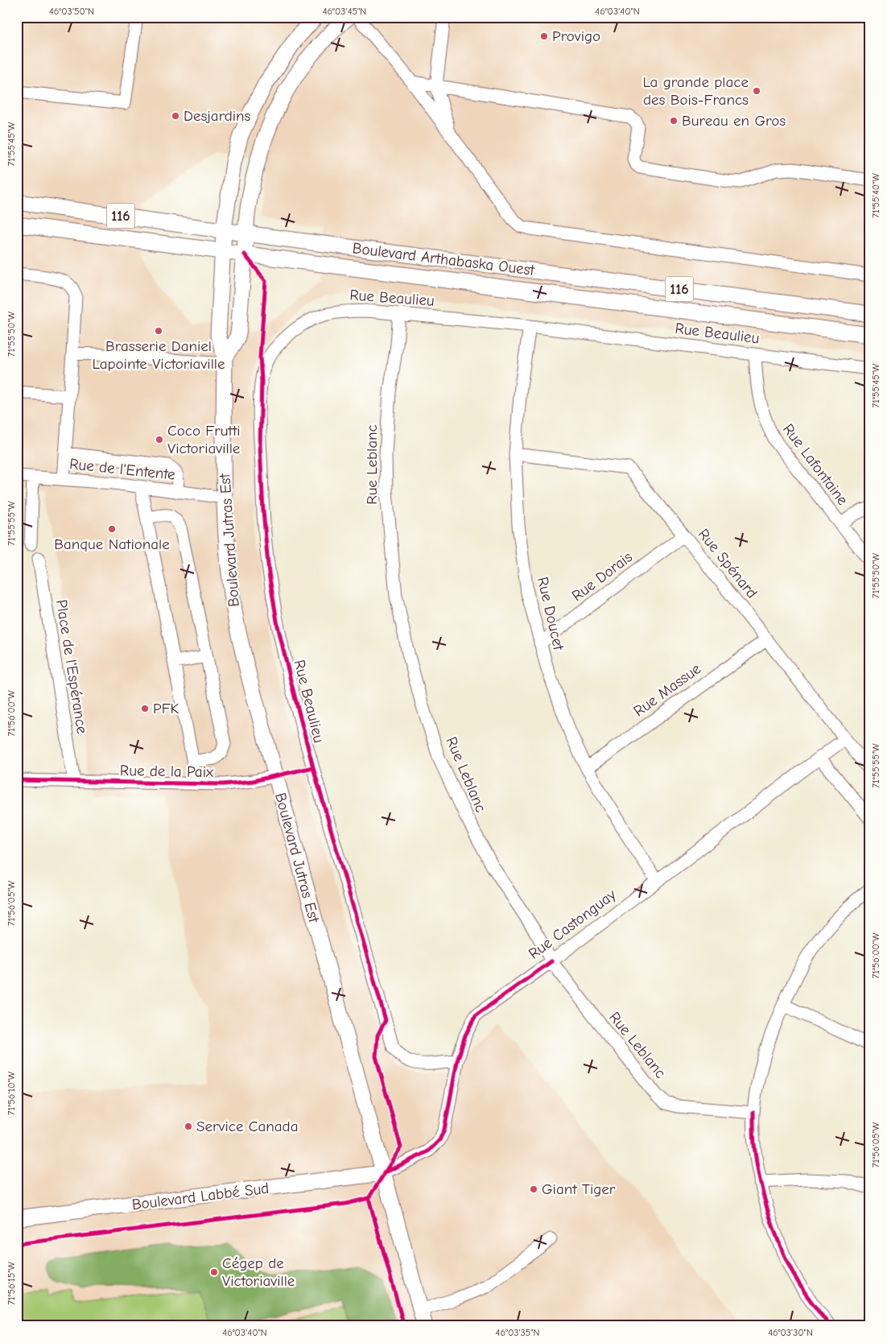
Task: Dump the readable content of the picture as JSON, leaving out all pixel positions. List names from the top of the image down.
{
  "streets": {
    "main road": [
      "116",
      "Boulevard Arthabaska Ouest",
      "Boulevard Jutras Est",
      "Boulevard Labbé Sud"
    ],
    "street": [
      "Rue Beaulieu",
      "Rue Leblanc",
      "Rue Lafontaine",
      "Rue de l'Entente",
      "Rue Spénard",
      "Rue Dorais",
      "Rue Doucet",
      "Place de l'Espérance",
      "Rue Massue",
      "Rue de la Paix",
      "Rue Castonguay"
    ]
  },
  "crossings": [
    ["Boulevard Arthabaska Ouest", "Boulevard Jutras Est"],
    ["Rue Beaulieu", "Rue Leblanc"],
    ["Rue Beaulieu", "Rue Lafontaine"],
    ["Rue Beaulieu", "Rue Doucet"],
    ["Rue Beaulieu", "Rue Castonguay"],
    ["Rue Leblanc", "Rue Castonguay"],
    ["Rue de l'Entente", "Boulevard Jutras Est"],
    ["Boulevard Jutras Est", "Rue de la Paix"],
    ["Boulevard Jutras Est", "Rue Castonguay"],
    ["Boulevard Jutras Est", "Boulevard Labbé Sud"],
    ["Rue Spénard", "Rue Dorais"],
    ["Rue Spénard", "Rue Doucet"],
    ["Rue Spénard", "Rue Massue"],
    ["Rue Spénard", "Rue Castonguay"],
    ["Rue Dorais", "Rue Doucet"],
    ["Rue Doucet", "Rue Massue"],
    ["Rue Doucet", "Rue Castonguay"],
    ["Place de l'Espérance", "Rue de la Paix"],
    ["Rue Castonguay", "Boulevard Labbé Sud"]
  ],
  "places": [
    "Provigo",
    "La grande place des Bois-Francs",
    "Desjardins",
    "Bureau en Gros",
    "Brasserie Daniel Lapointe Victoriaville",
    "Coco Frutti Victoriaville",
    "Banque Nationale",
    "PFK",
    "Service Canada",
    "Giant Tiger",
    "Cégep de Victoriaville"
  ],
  "coordinates": [
    "46°03'50\"N",
    "46°03'45\"N",
    "46°03'40\"N",
    "71°55'45\"W",
    "71°55'40\"W",
    "71°55'50\"W",
    "71°55'55\"W",
    "71°56'00\"W",
    "71°56'05\"W",
    "71°56'10\"W",
    "71°56'15\"W",
    "46°03'35\"N",
    "46°03'30\"N"
  ]
}
